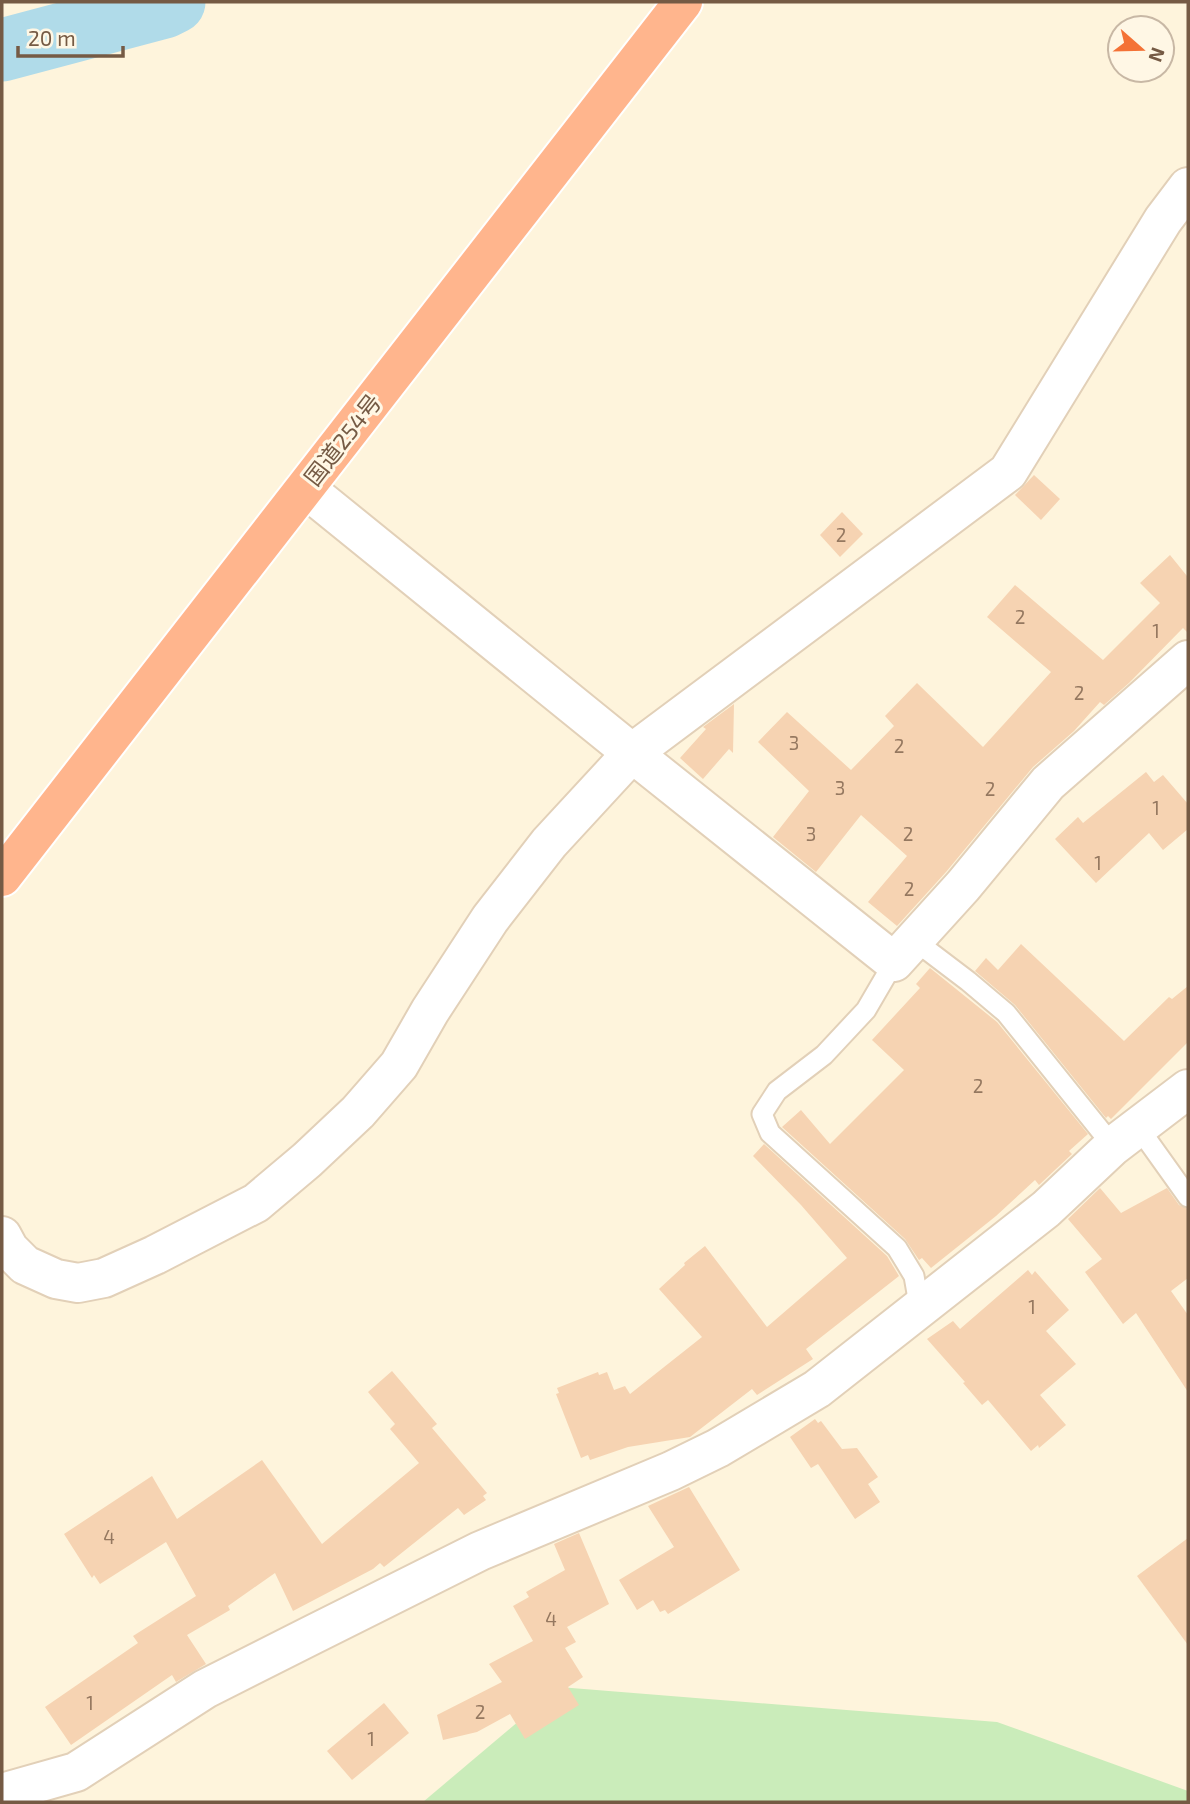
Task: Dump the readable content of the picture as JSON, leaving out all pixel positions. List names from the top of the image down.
{
  "streets": {
    "highway": ["国道254号"]
  },
  "house_numbers": [
    "2",
    "2",
    "1",
    "2",
    "3",
    "2",
    "3",
    "2",
    "1",
    "3",
    "2",
    "1",
    "2",
    "2",
    "1",
    "4",
    "4",
    "1",
    "2",
    "1"
  ],
  "scale_bar": "20 m",
  "north": "right"
}
